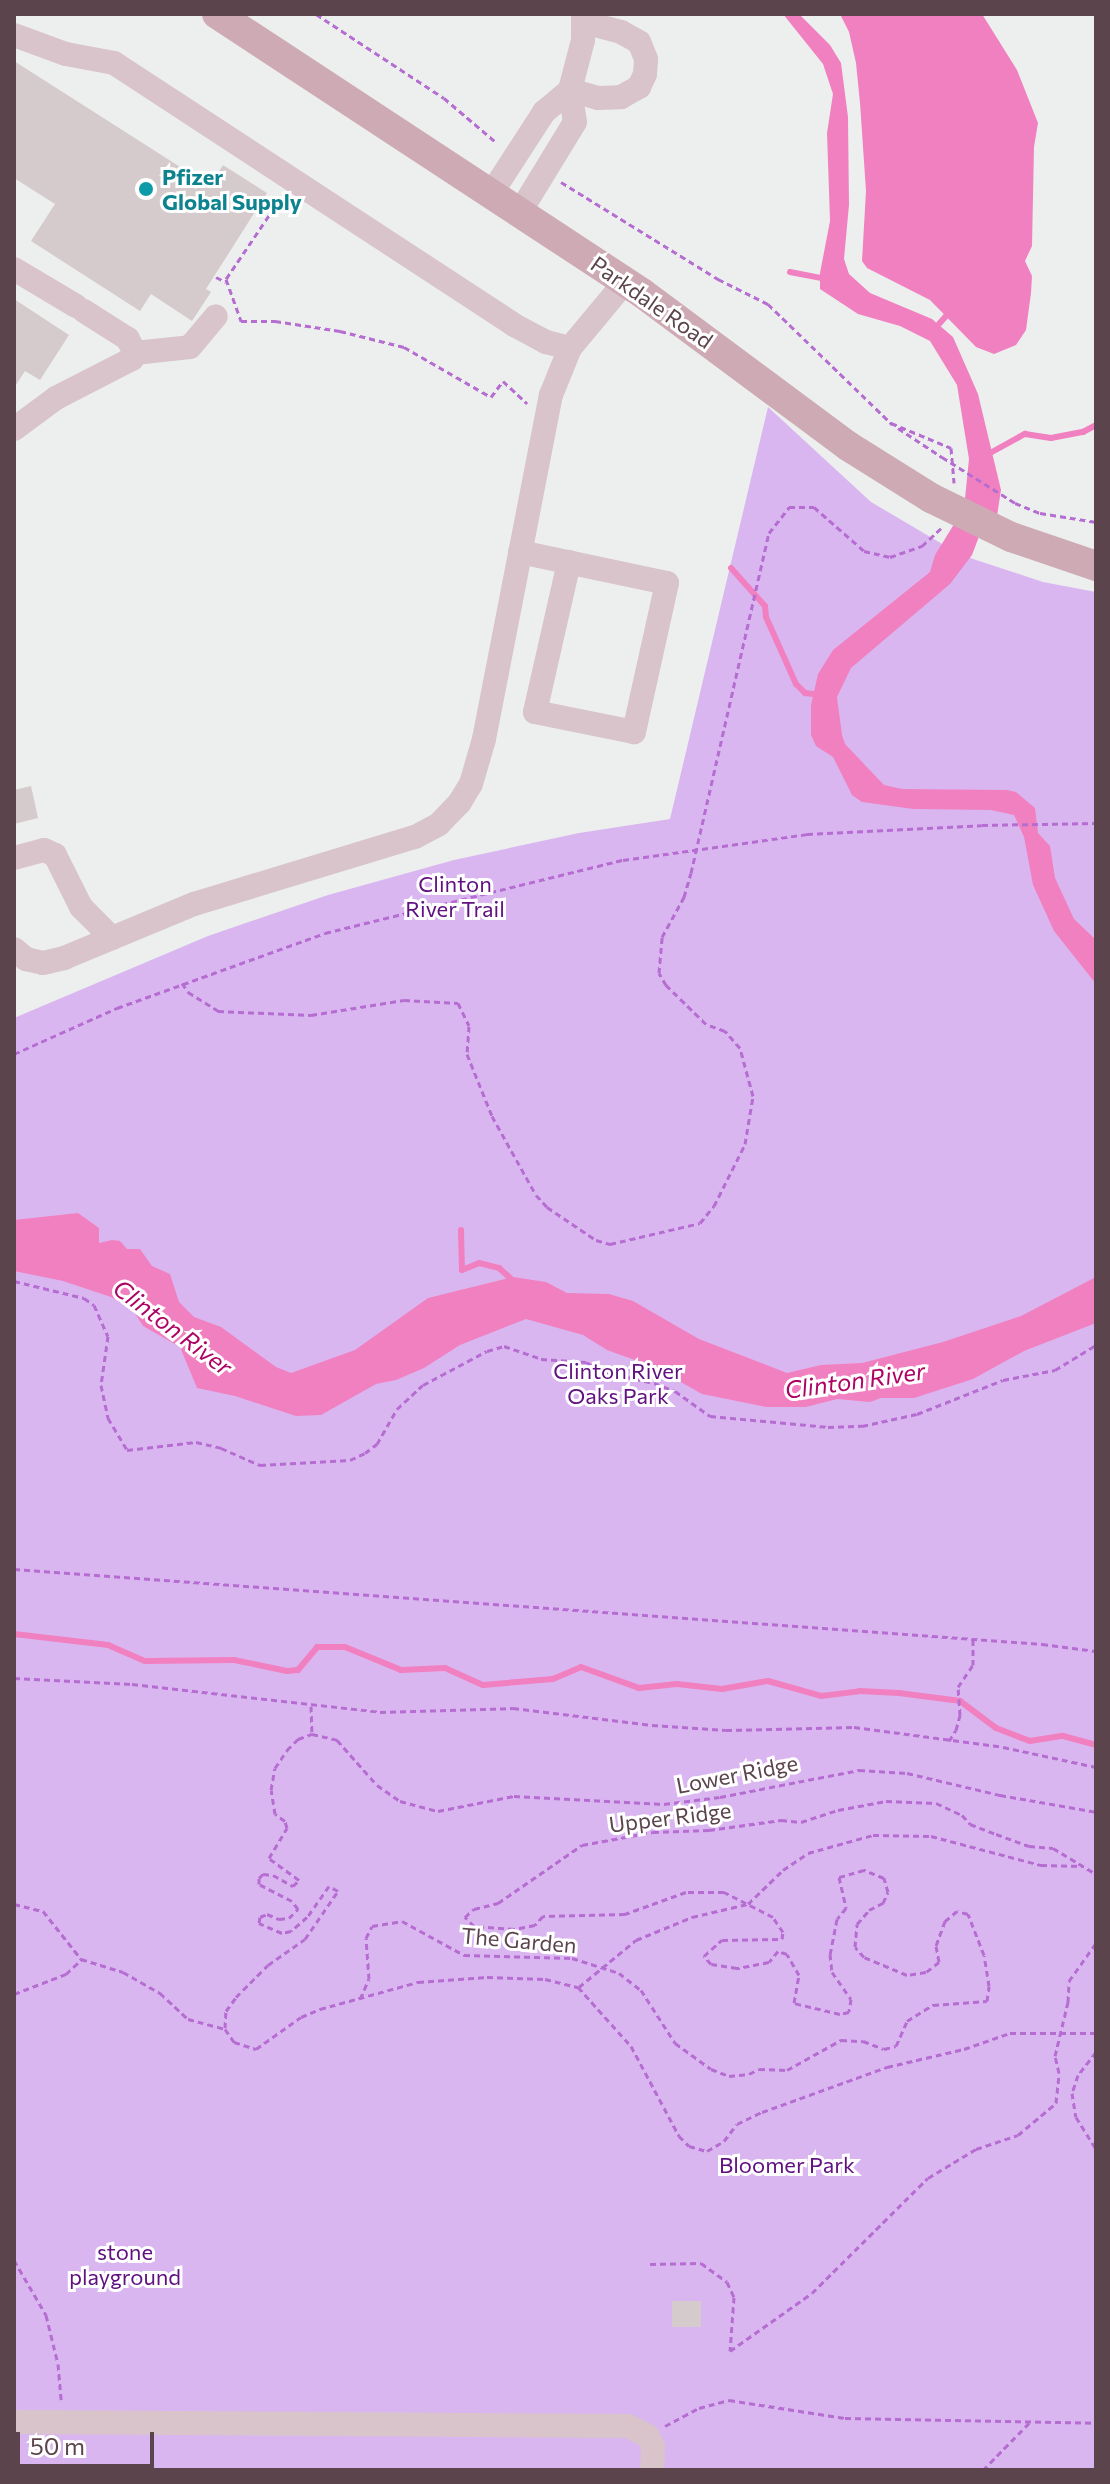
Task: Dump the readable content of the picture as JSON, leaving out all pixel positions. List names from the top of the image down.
{
  "streets": {
    "main road": ["Parkdale Road"],
    "path": ["Lower Ridge", "Upper Ridge", "The Garden"]
  },
  "crossings": [
    ["Upper Ridge", "The Garden"]
  ],
  "water": ["Clinton River"],
  "parks": [
    "Clinton River Trail",
    "Clinton River Oaks Park",
    "Bloomer Park",
    "stone playground"
  ],
  "places": ["Pfizer Global Supply"],
  "scale_bar": "50 m"
}
